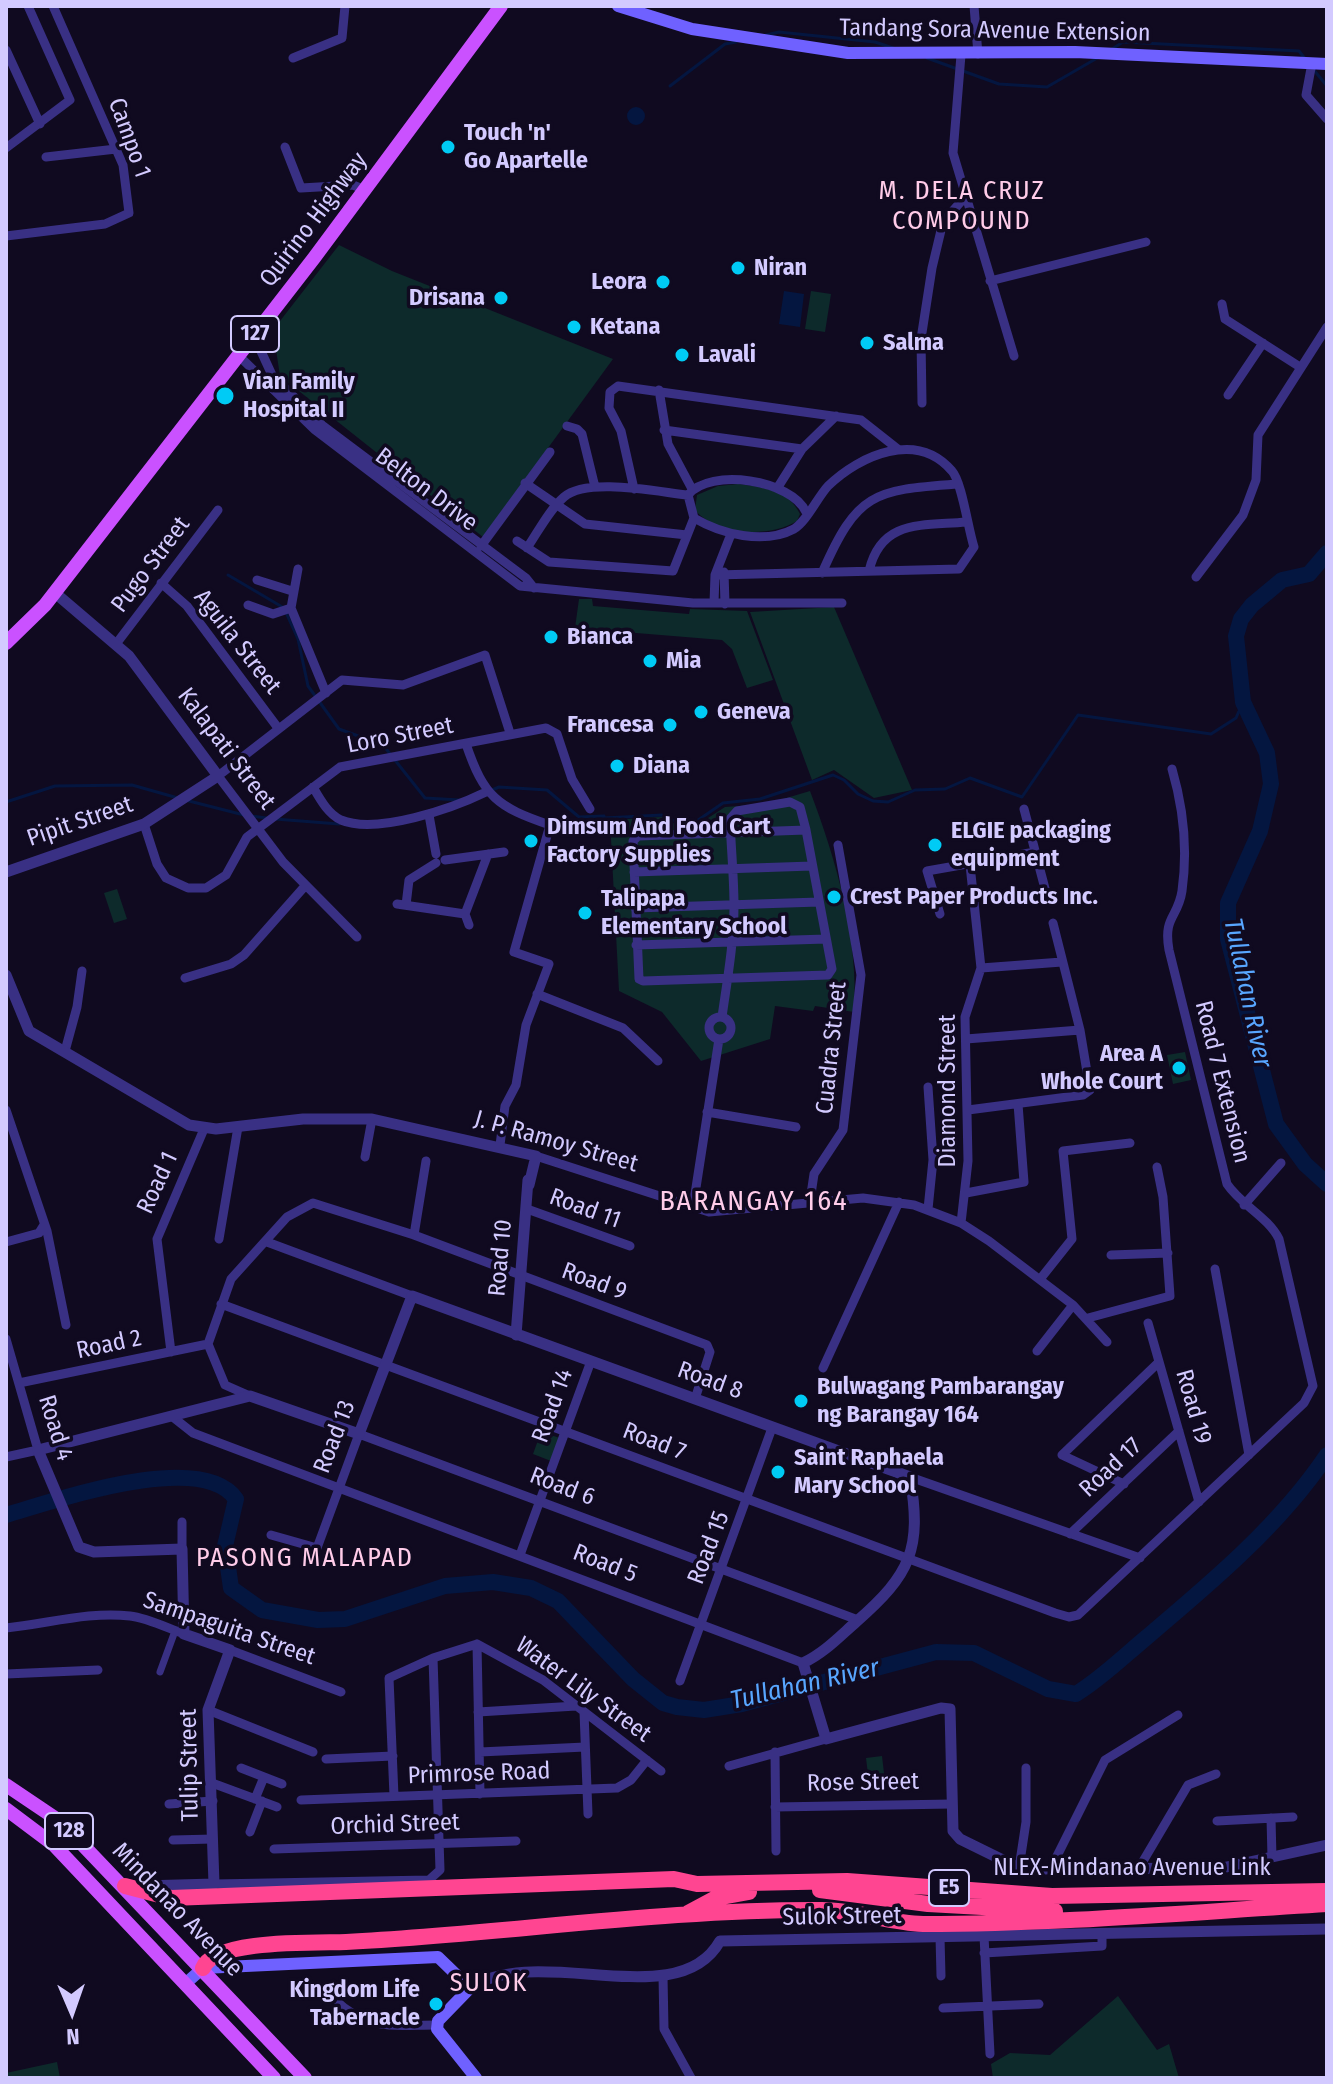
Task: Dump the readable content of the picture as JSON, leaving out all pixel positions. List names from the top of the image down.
{
  "streets": {
    "highway": ["NLEX-Mindanao Avenue Link", "E5"],
    "main road": [
      "Tandang Sora Avenue Extension",
      "Quirino Highway",
      "127",
      "128",
      "Mindanao Avenue"
    ],
    "street": [
      "Campo 1",
      "Belton Drive",
      "Pugo Street",
      "Aguila Street",
      "Loro Street",
      "Kalapati Street",
      "Pipit Street",
      "Cuadra Street",
      "Road 7 Extension",
      "Diamond Street",
      "J. P. Ramoy Street",
      "Road 1",
      "Road 11",
      "Road 10",
      "Road 9",
      "Road 2",
      "Road 8",
      "Road 14",
      "Road 19",
      "Road 4",
      "Road 13",
      "Road 7",
      "Road 17",
      "Road 6",
      "Road 15",
      "Road 5",
      "Sampaguita Street",
      "Water Lily Street",
      "Tulip Street",
      "Primrose Road",
      "Rose Street",
      "Orchid Street",
      "Sulok Street"
    ]
  },
  "crossings": [
    ["Quirino Highway", "Belton Drive"],
    ["Quirino Highway", "Kalapati Street"],
    ["Pugo Street", "Aguila Street"],
    ["Pugo Street", "Kalapati Street"],
    ["Aguila Street", "Pipit Street"],
    ["Loro Street", "Kalapati Street"],
    ["Loro Street", "Pipit Street"],
    ["Kalapati Street", "Pipit Street"],
    ["Cuadra Street", "J. P. Ramoy Street"],
    ["Road 7 Extension", "Road 8"],
    ["Road 7 Extension", "Road 19"],
    ["Road 7 Extension", "Road 7"],
    ["Diamond Street", "J. P. Ramoy Street"],
    ["J. P. Ramoy Street", "Road 1"],
    ["J. P. Ramoy Street", "Road 10"],
    ["Road 1", "Road 2"],
    ["Road 11", "Road 10"],
    ["Road 10", "Road 9"],
    ["Road 10", "Road 8"],
    ["Road 9", "Road 2"],
    ["Road 9", "Road 8"],
    ["Road 9", "Road 7"],
    ["Road 2", "Road 4"],
    ["Road 8", "Road 14"],
    ["Road 8", "Road 13"],
    ["Road 8", "Road 17"],
    ["Road 8", "Road 15"],
    ["Road 14", "Road 7"],
    ["Road 14", "Road 6"],
    ["Road 14", "Road 5"],
    ["Road 19", "Road 17"],
    ["Road 13", "Road 7"],
    ["Road 13", "Road 6"],
    ["Road 13", "Road 5"],
    ["Road 7", "Road 15"],
    ["Road 6", "Road 15"],
    ["Road 15", "Road 5"],
    ["Sampaguita Street", "Tulip Street"],
    ["Water Lily Street", "Primrose Road"],
    ["NLEX-Mindanao Avenue Link", "Mindanao Avenue"]
  ],
  "districts": [
    "M. DELA CRUZ COMPOUND",
    "BARANGAY 164",
    "PASONG MALAPAD",
    "SULOK"
  ],
  "water": ["Tullahan River"],
  "places": [
    "Touch 'n' Go Apartelle",
    "Niran",
    "Leora",
    "Drisana",
    "Ketana",
    "Salma",
    "Lavali",
    "Vian Family Hospital II",
    "Bianca",
    "Mia",
    "Geneva",
    "Francesa",
    "Diana",
    "Dimsum And Food Cart Factory Supplies",
    "ELGIE packaging equipment",
    "Crest Paper Products Inc.",
    "Talipapa Elementary School",
    "Area A Whole Court",
    "Bulwagang Pambarangay ng Barangay 164",
    "Saint Raphaela Mary School",
    "Kingdom Life Tabernacle"
  ],
  "north": "bottom"
}
